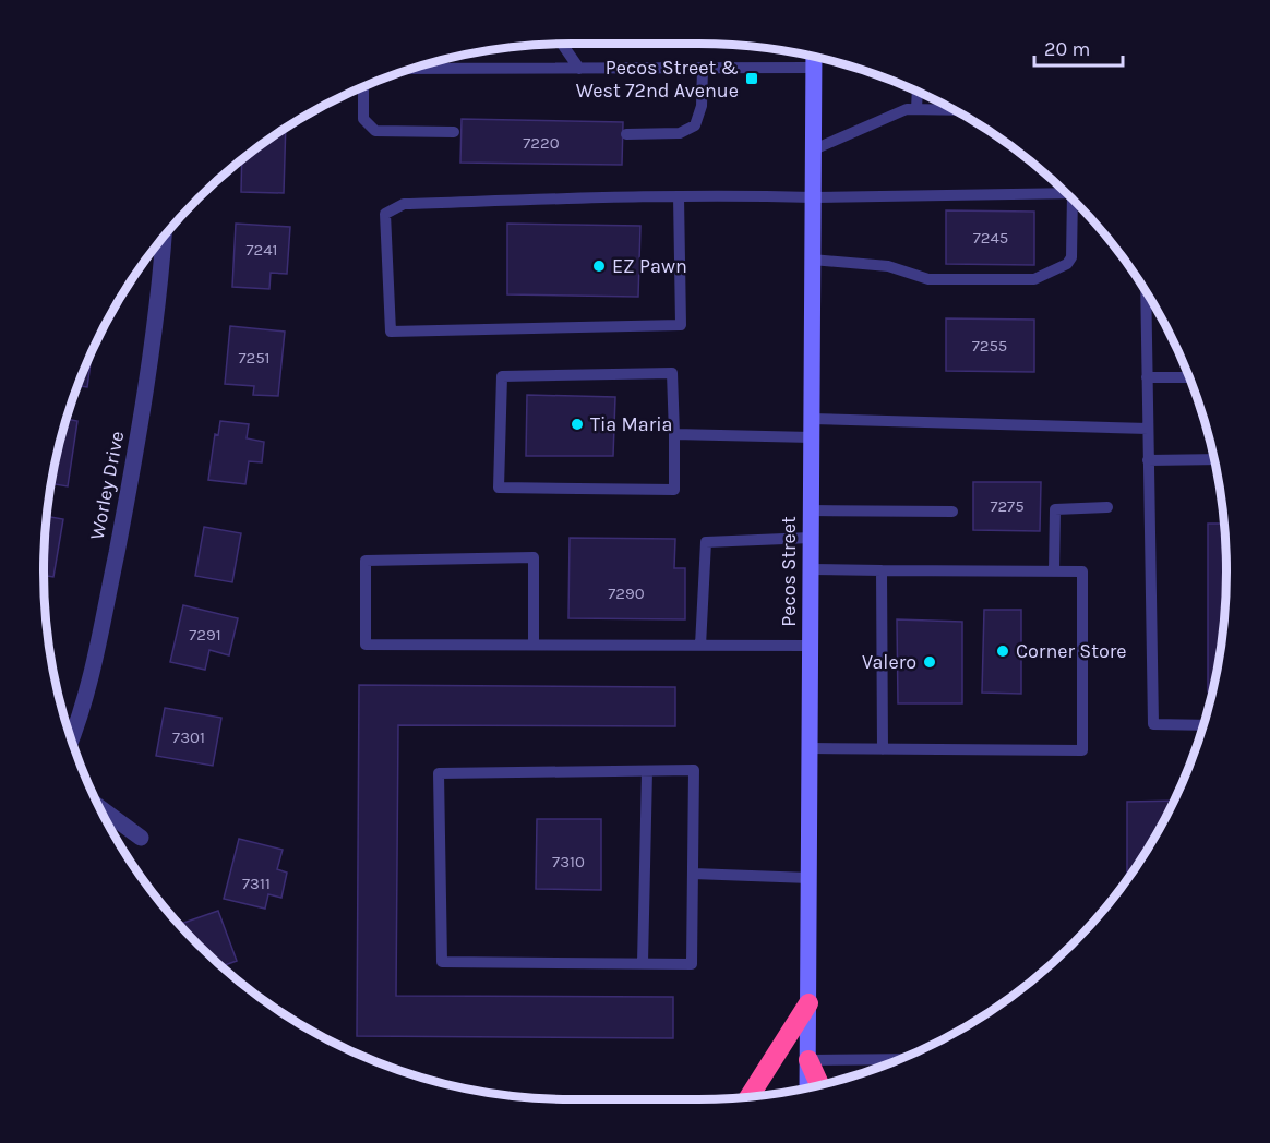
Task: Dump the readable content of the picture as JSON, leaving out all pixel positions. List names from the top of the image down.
{
  "streets": {
    "main road": ["Pecos Street"],
    "street": ["Worley Drive"]
  },
  "places": {
    "transit": ["Pecos Street & West 72nd Avenue"],
    "other": [
      "EZ Pawn",
      "Tia Maria",
      "Corner Store",
      "Valero"
    ]
  },
  "house_numbers": [
    "7220",
    "7245",
    "7241",
    "7255",
    "7251",
    "7275",
    "7290",
    "7291",
    "7301",
    "7310",
    "7311"
  ],
  "scale_bar": "20 m"
}
